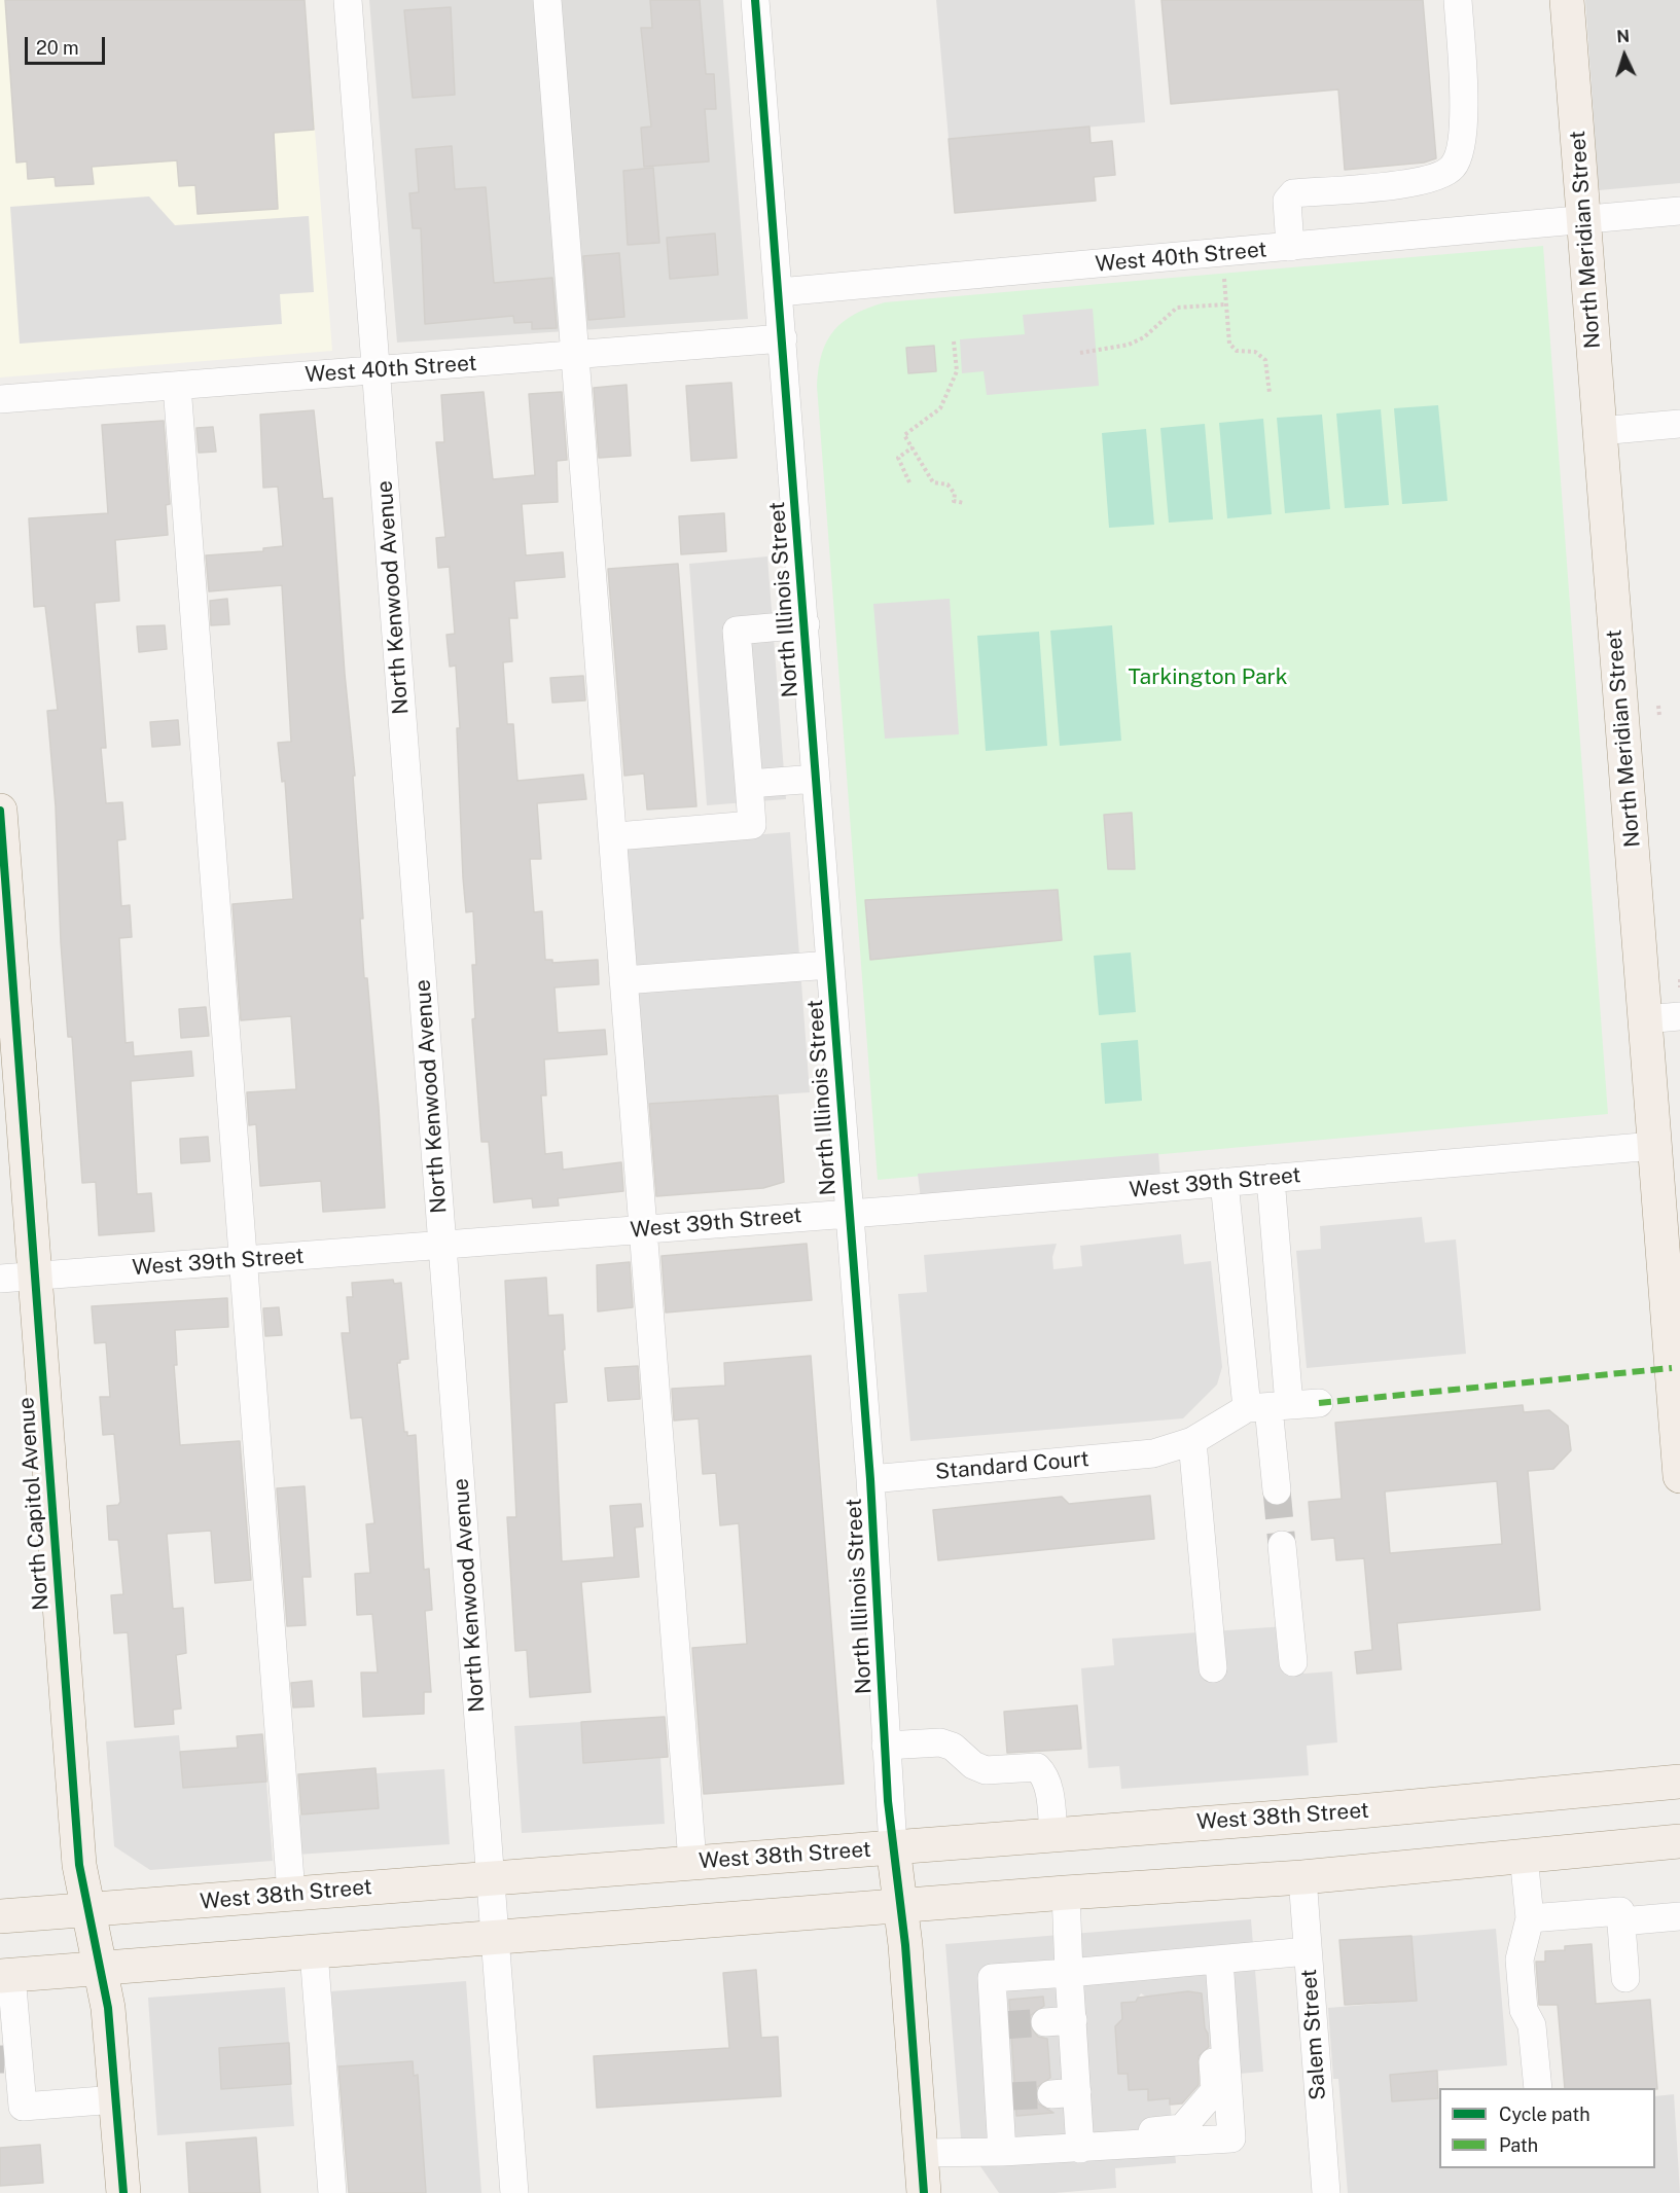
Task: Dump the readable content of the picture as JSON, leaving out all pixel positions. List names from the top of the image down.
{
  "streets": {
    "main road": [
      "North Meridian Street",
      "North Illinois Street",
      "North Capitol Avenue",
      "West 38th Street"
    ],
    "street": [
      "West 40th Street",
      "North Kenwood Avenue",
      "West 39th Street",
      "Standard Court",
      "Salem Street"
    ]
  },
  "crossings": [
    ["North Meridian Street", "West 40th Street"],
    ["North Meridian Street", "West 39th Street"],
    ["West 40th Street", "North Kenwood Avenue"],
    ["West 40th Street", "North Illinois Street"],
    ["North Kenwood Avenue", "West 39th Street"],
    ["North Kenwood Avenue", "West 38th Street"],
    ["North Illinois Street", "West 39th Street"],
    ["North Illinois Street", "Standard Court"],
    ["North Illinois Street", "West 38th Street"],
    ["West 39th Street", "North Capitol Avenue"],
    ["North Capitol Avenue", "West 38th Street"]
  ],
  "parks": ["Tarkington Park"],
  "legend": ["Cycle path", "Path"],
  "scale_bar": "20 m",
  "north": "top"
}
